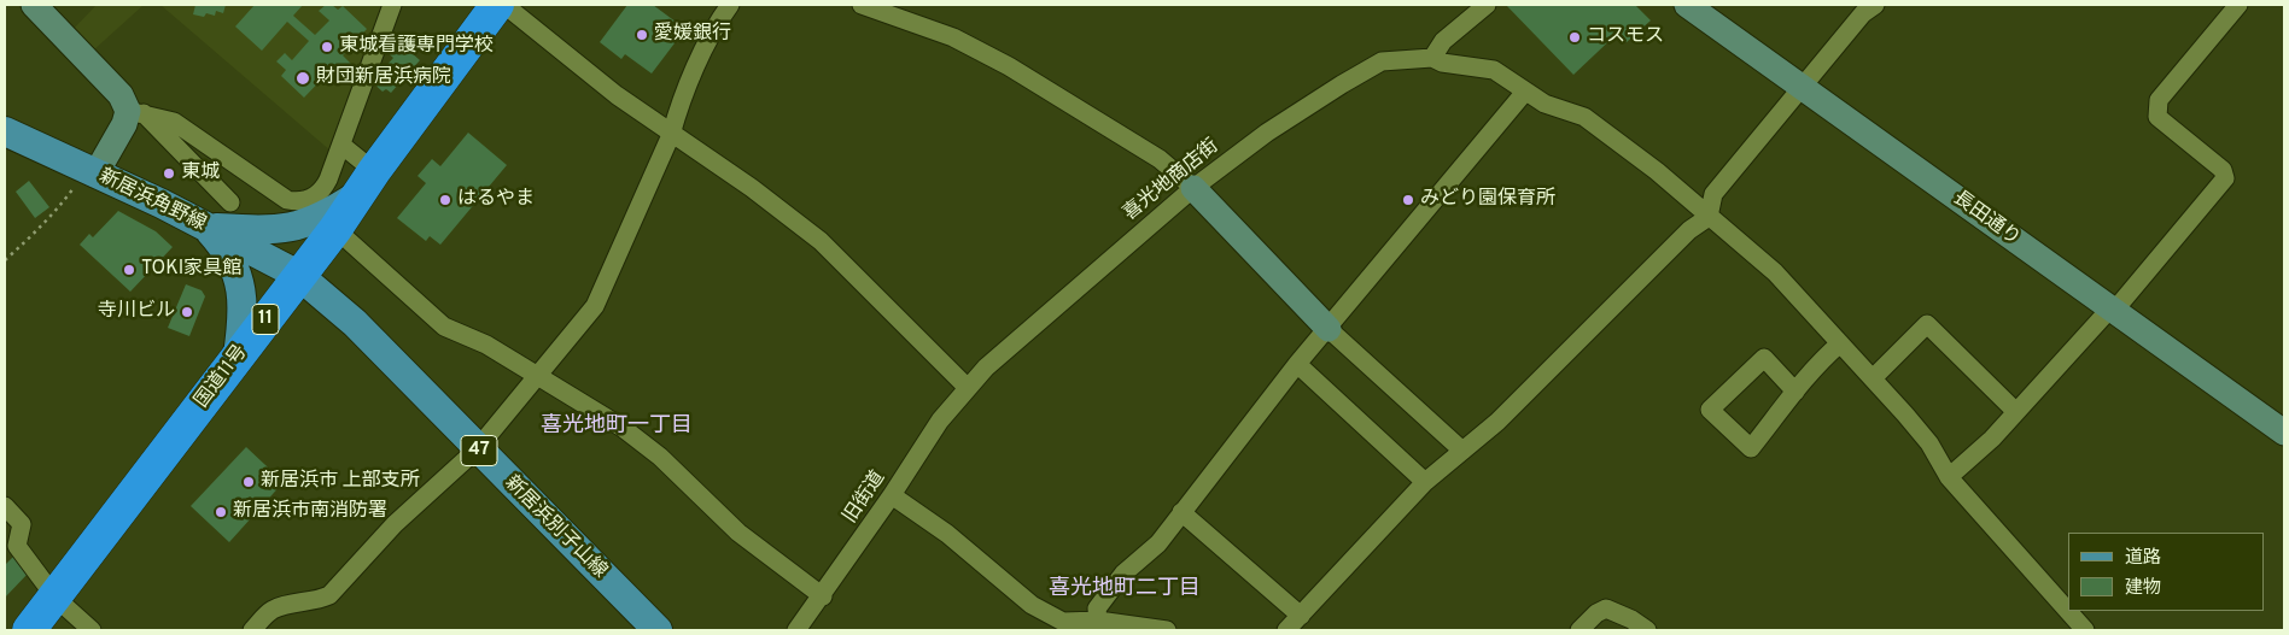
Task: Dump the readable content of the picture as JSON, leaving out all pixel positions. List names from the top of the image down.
{
  "streets": {
    "highway": ["11", "国道11号"],
    "main road": ["新居浜角野線", "47", "新居浜別子山線"],
    "street": ["喜光地商店街", "長田通り", "旧街道"]
  },
  "crossings": [
    ["喜光地商店街", "旧街道"],
    ["新居浜角野線", "国道11号"],
    ["新居浜角野線", "新居浜別子山線"],
    ["国道11号", "新居浜別子山線"]
  ],
  "districts": ["喜光地町一丁目", "喜光地町二丁目"],
  "places": [
    "愛媛銀行",
    "コスモス",
    "東城看護専門学校",
    "財団新居浜病院",
    "東城",
    "はるやま",
    "みどり園保育所",
    "TOKI家具館",
    "寺川ビル",
    "新居浜市 上部支所",
    "新居浜市南消防署"
  ],
  "legend": ["道路", "建物"]
}
